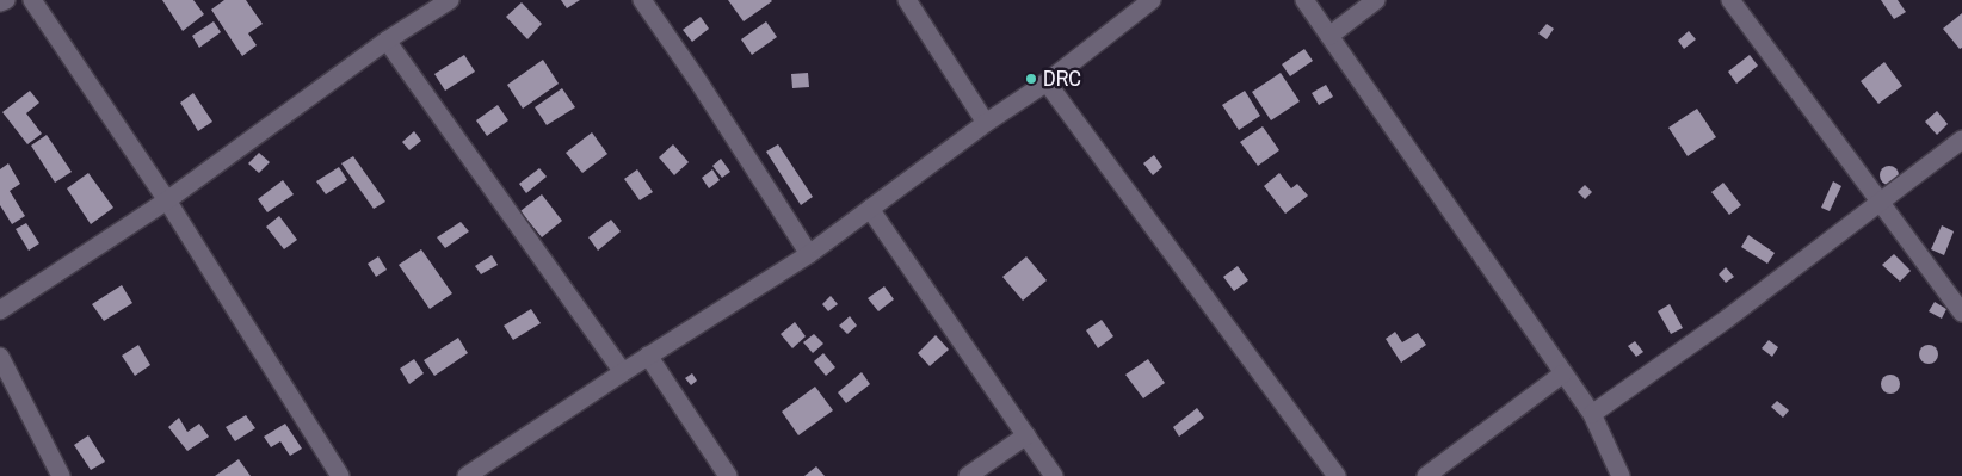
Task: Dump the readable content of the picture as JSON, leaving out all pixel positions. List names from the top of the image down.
{
  "places": ["DRC"]
}
